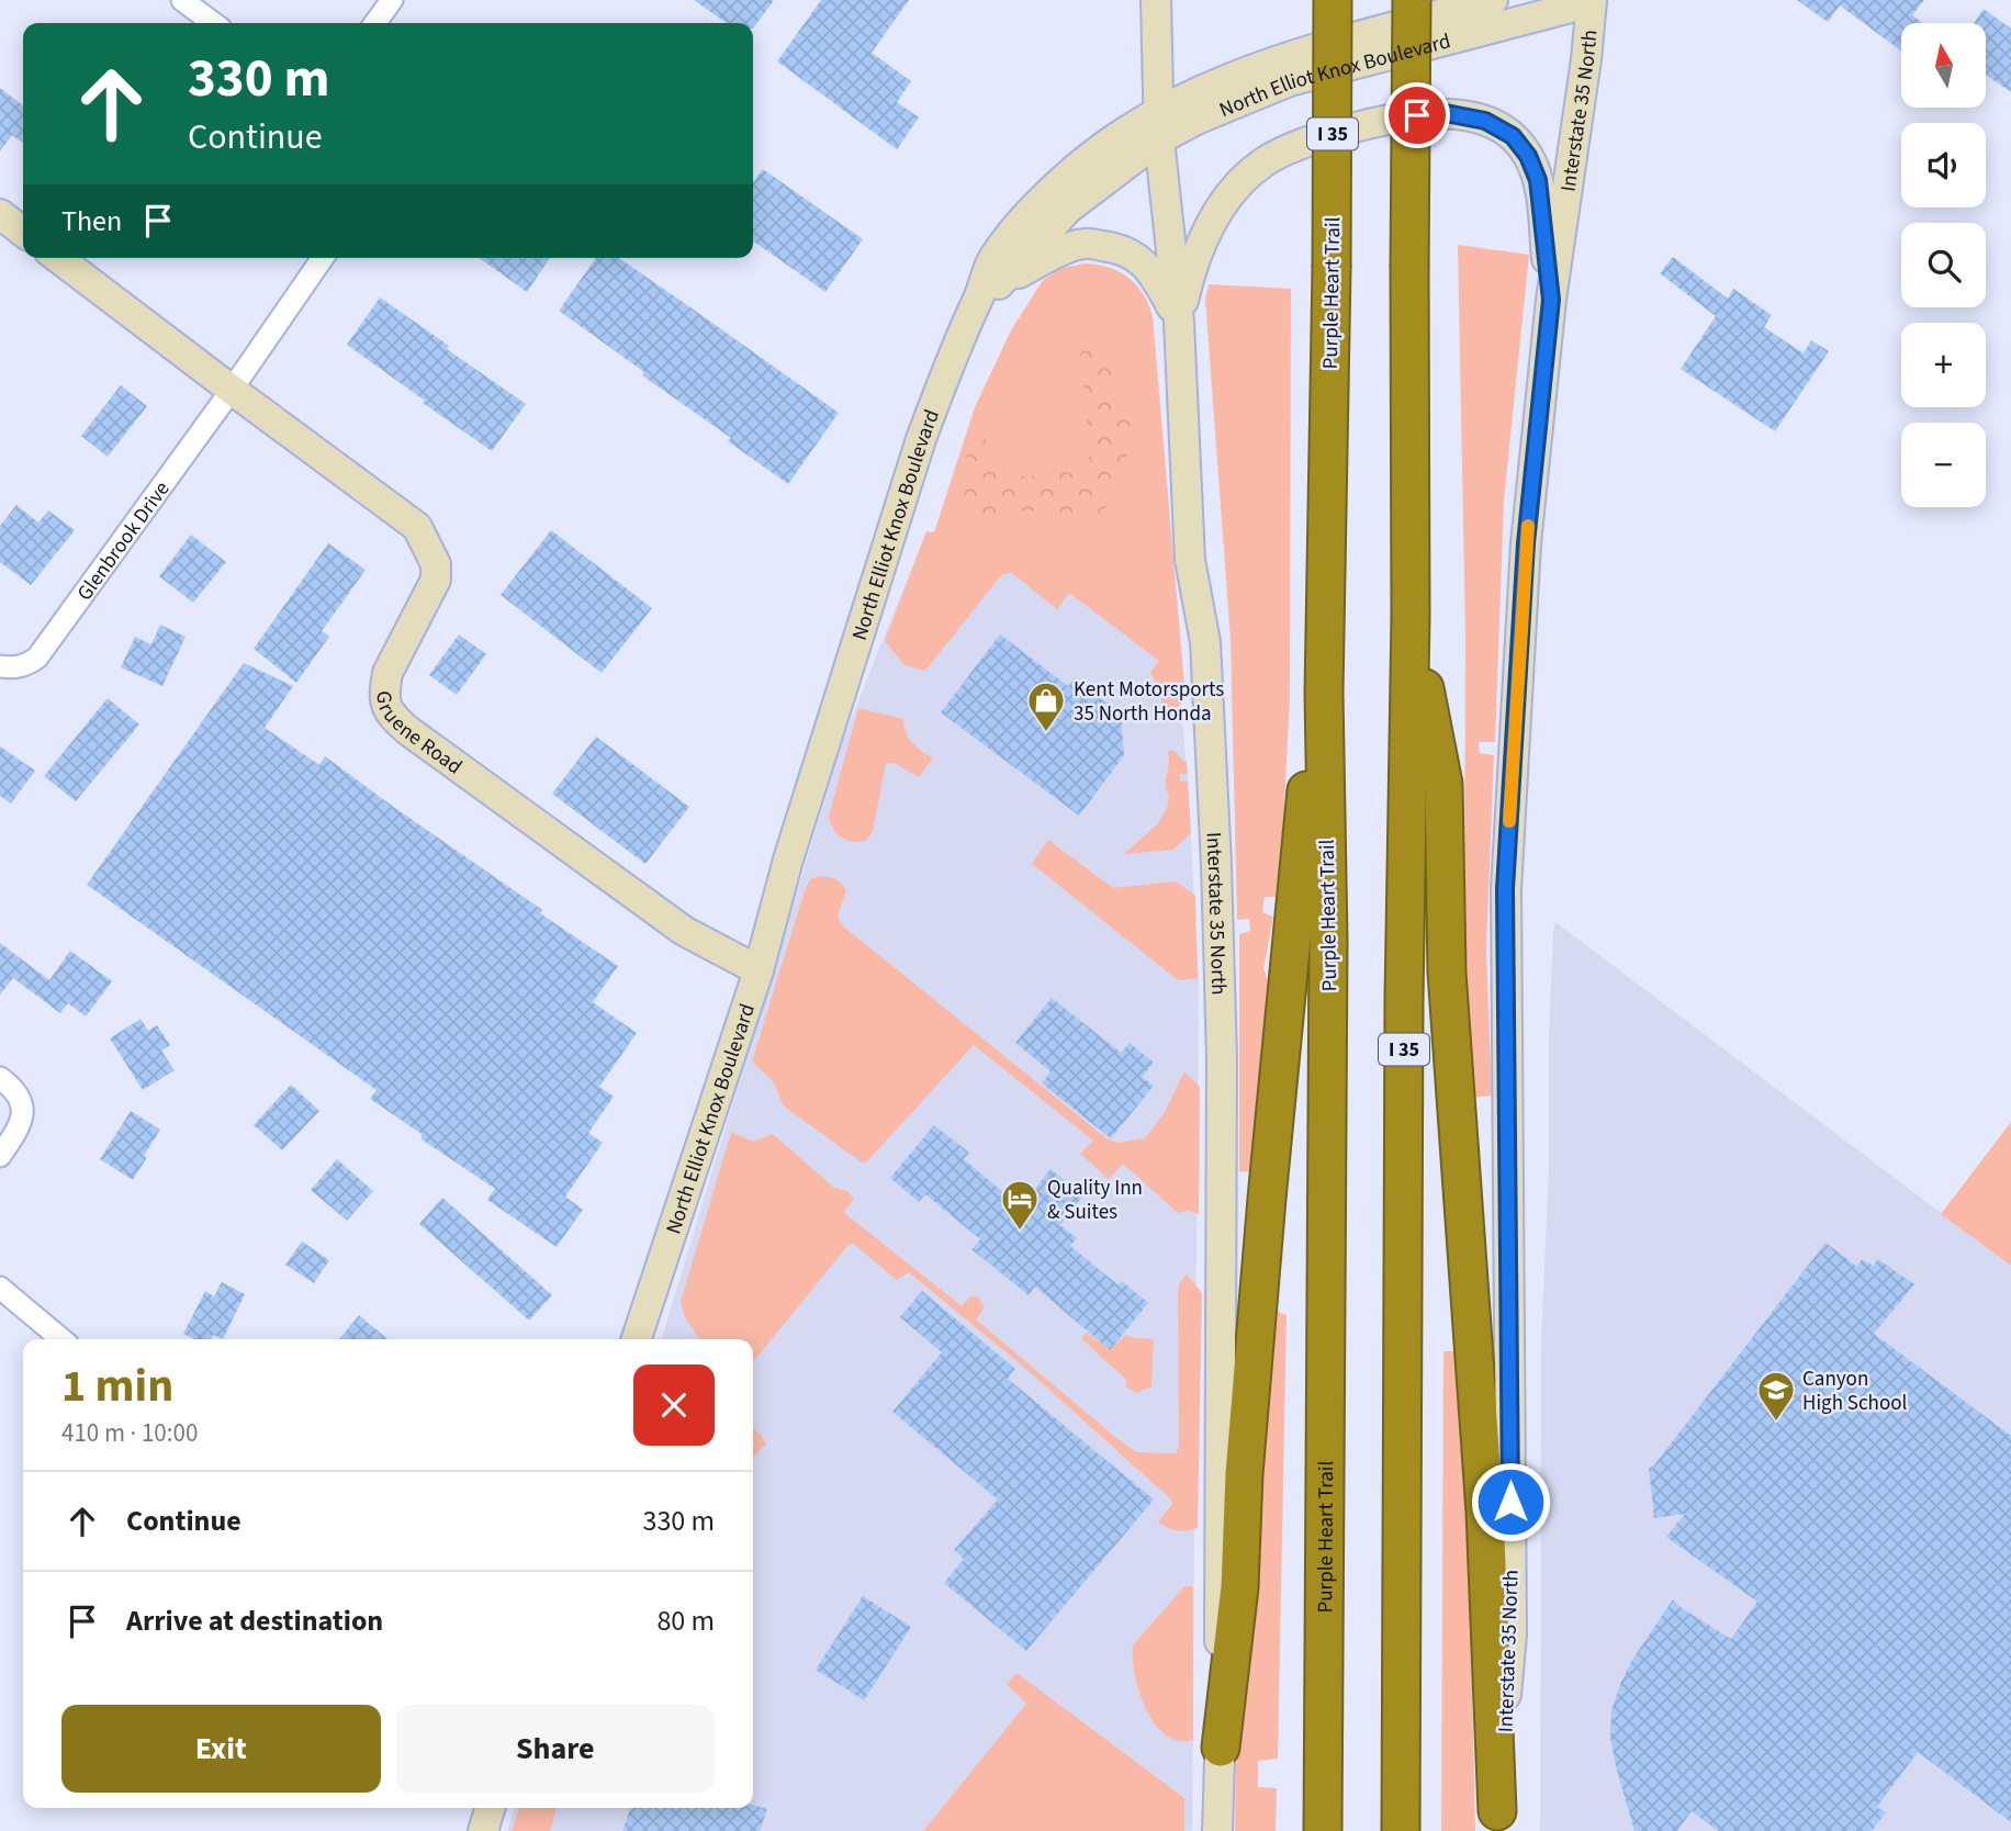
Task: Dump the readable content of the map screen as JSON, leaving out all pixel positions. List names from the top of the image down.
{
  "streets": {
    "highway": ["I 35", "Purple Heart Trail"],
    "main road": ["North Elliot Knox Boulevard", "Interstate 35 North", "Gruene Road"],
    "street": ["Glenbrook Drive"]
  },
  "crossings": [
    ["North Elliot Knox Boulevard", "Interstate 35 North"],
    ["North Elliot Knox Boulevard", "Gruene Road"],
    ["Glenbrook Drive", "Gruene Road"]
  ],
  "places": {
    "shop": ["Kent Motorsports 35 North Honda"],
    "hotel": ["Quality Inn & Suites"],
    "school or university": ["Canyon High School"]
  },
  "north": "top",
  "page": {
    "map_buttons": ["+", "−"],
    "turn": ["330 m", "Continue"],
    "then": "Then",
    "heading": ["1 min", "410 m · 10:00"],
    "list": [
      {
        "name": "Continue",
        "value": "330 m"
      },
      {
        "name": "Arrive at destination",
        "value": "80 m"
      }
    ],
    "buttons": ["Exit", "Share"]
  }
}
